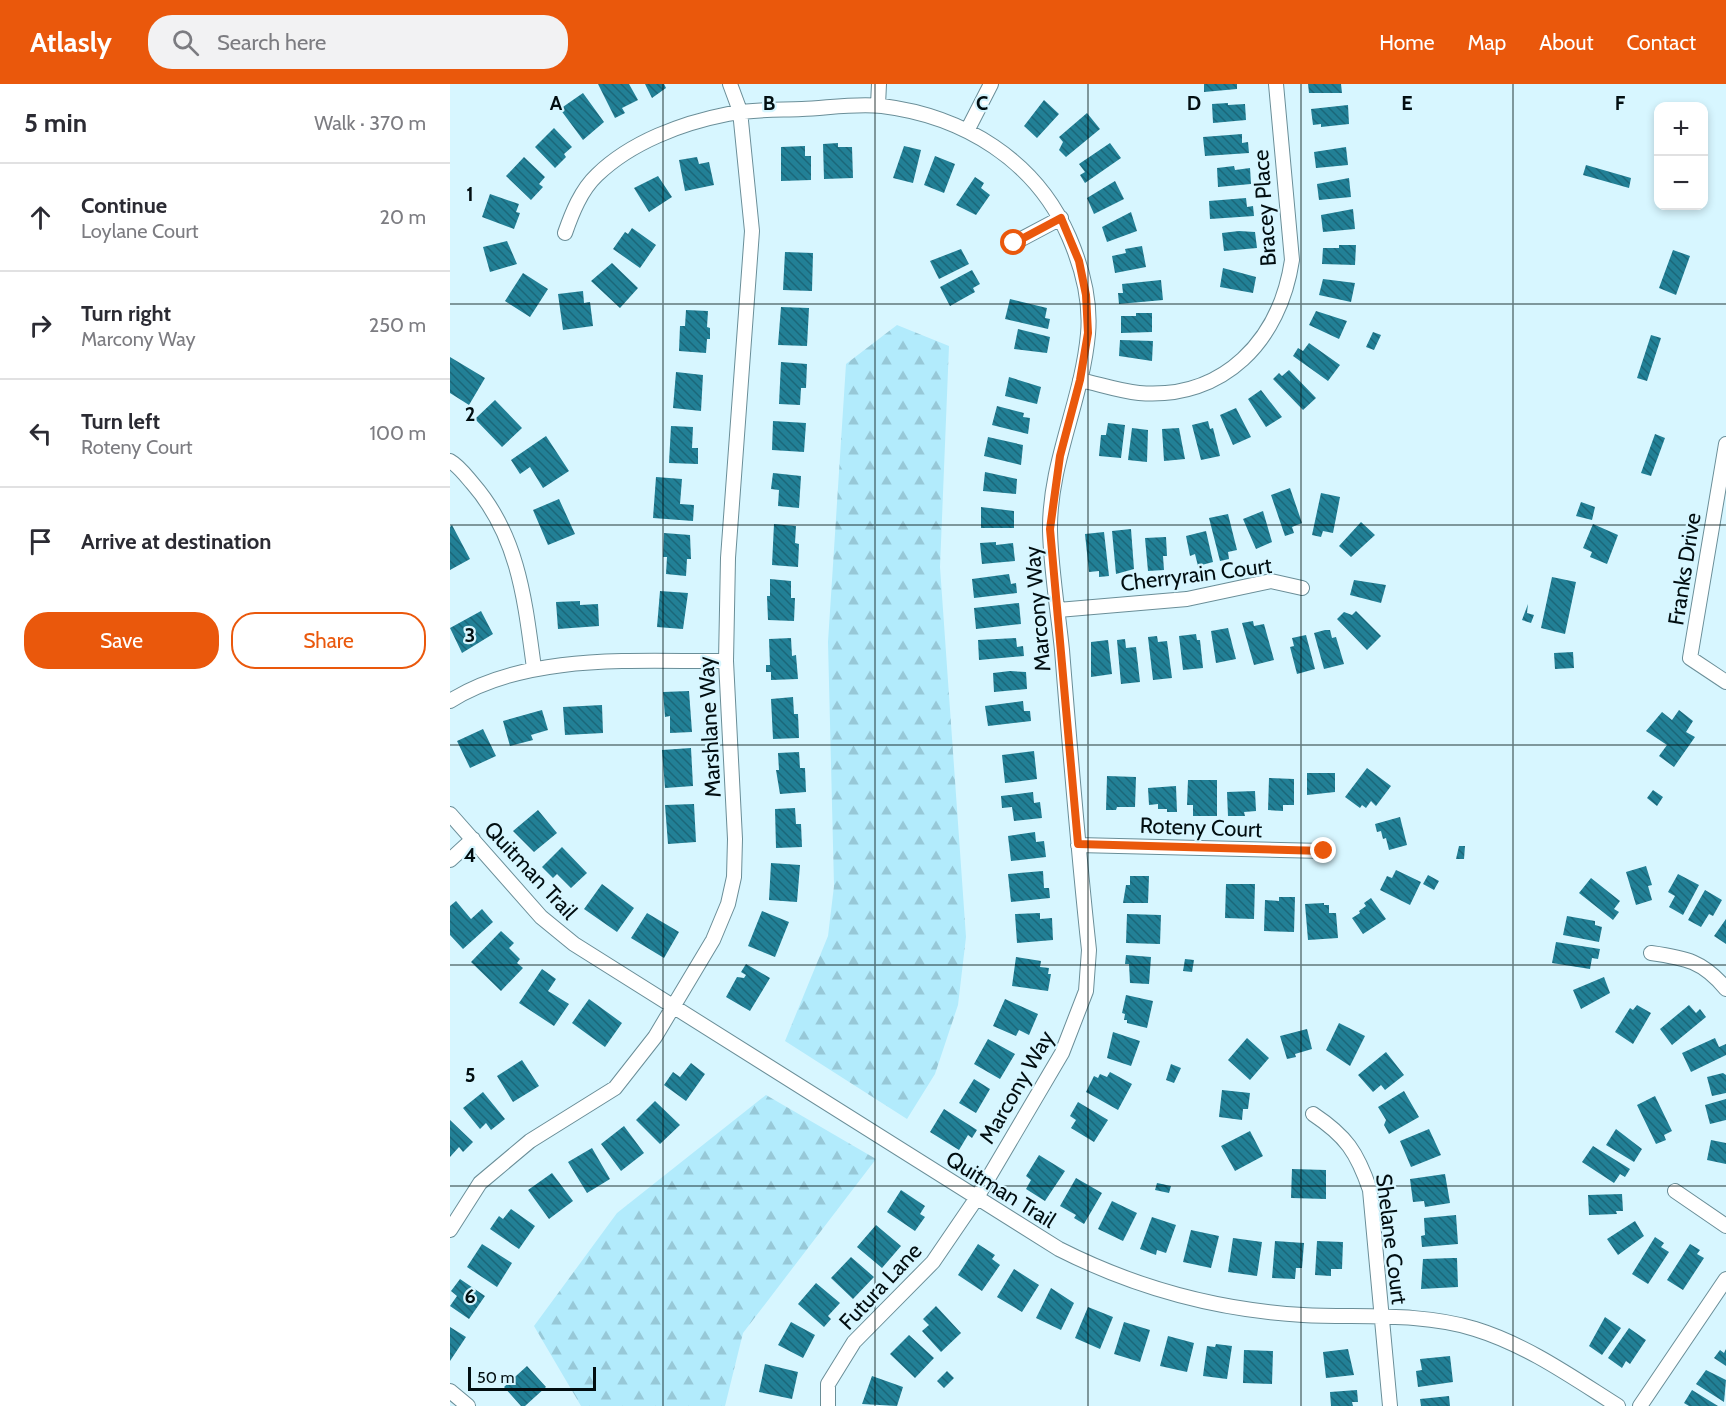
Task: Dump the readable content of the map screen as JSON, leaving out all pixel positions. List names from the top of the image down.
{
  "streets": {
    "street": [
      "Bracey Place",
      "Franks Drive",
      "Cherryrain Court",
      "Marcony Way",
      "Marshlane Way",
      "Roteny Court",
      "Quitman Trail",
      "Shelane Court",
      "Futura Lane"
    ]
  },
  "crossings": [
    ["Bracey Place", "Marcony Way"],
    ["Cherryrain Court", "Marcony Way"],
    ["Marcony Way", "Marshlane Way"],
    ["Marcony Way", "Roteny Court"],
    ["Marcony Way", "Quitman Trail"],
    ["Marcony Way", "Futura Lane"],
    ["Marshlane Way", "Quitman Trail"],
    ["Quitman Trail", "Shelane Court"],
    ["Quitman Trail", "Futura Lane"]
  ],
  "scale_bar": "50 m",
  "page": {
    "header": "Atlasly",
    "search": "Search here",
    "nav": [
      "Home",
      "Map",
      "About",
      "Contact"
    ],
    "heading": ["5 min", "Walk · 370 m"],
    "map_buttons": ["+", "−"],
    "list": [
      ["Continue", "Loylane Court", "20 m"],
      ["Turn right", "Marcony Way", "250 m"],
      ["Turn left", "Roteny Court", "100 m"],
      "Arrive at destination"
    ],
    "buttons": ["Save", "Share"],
    "scale": "50 m"
  },
  "grid": {
    "columns": [
      "A",
      "B",
      "C",
      "D",
      "E",
      "F"
    ],
    "rows": [
      "1",
      "2",
      "3",
      "4",
      "5",
      "6"
    ]
  }
}
